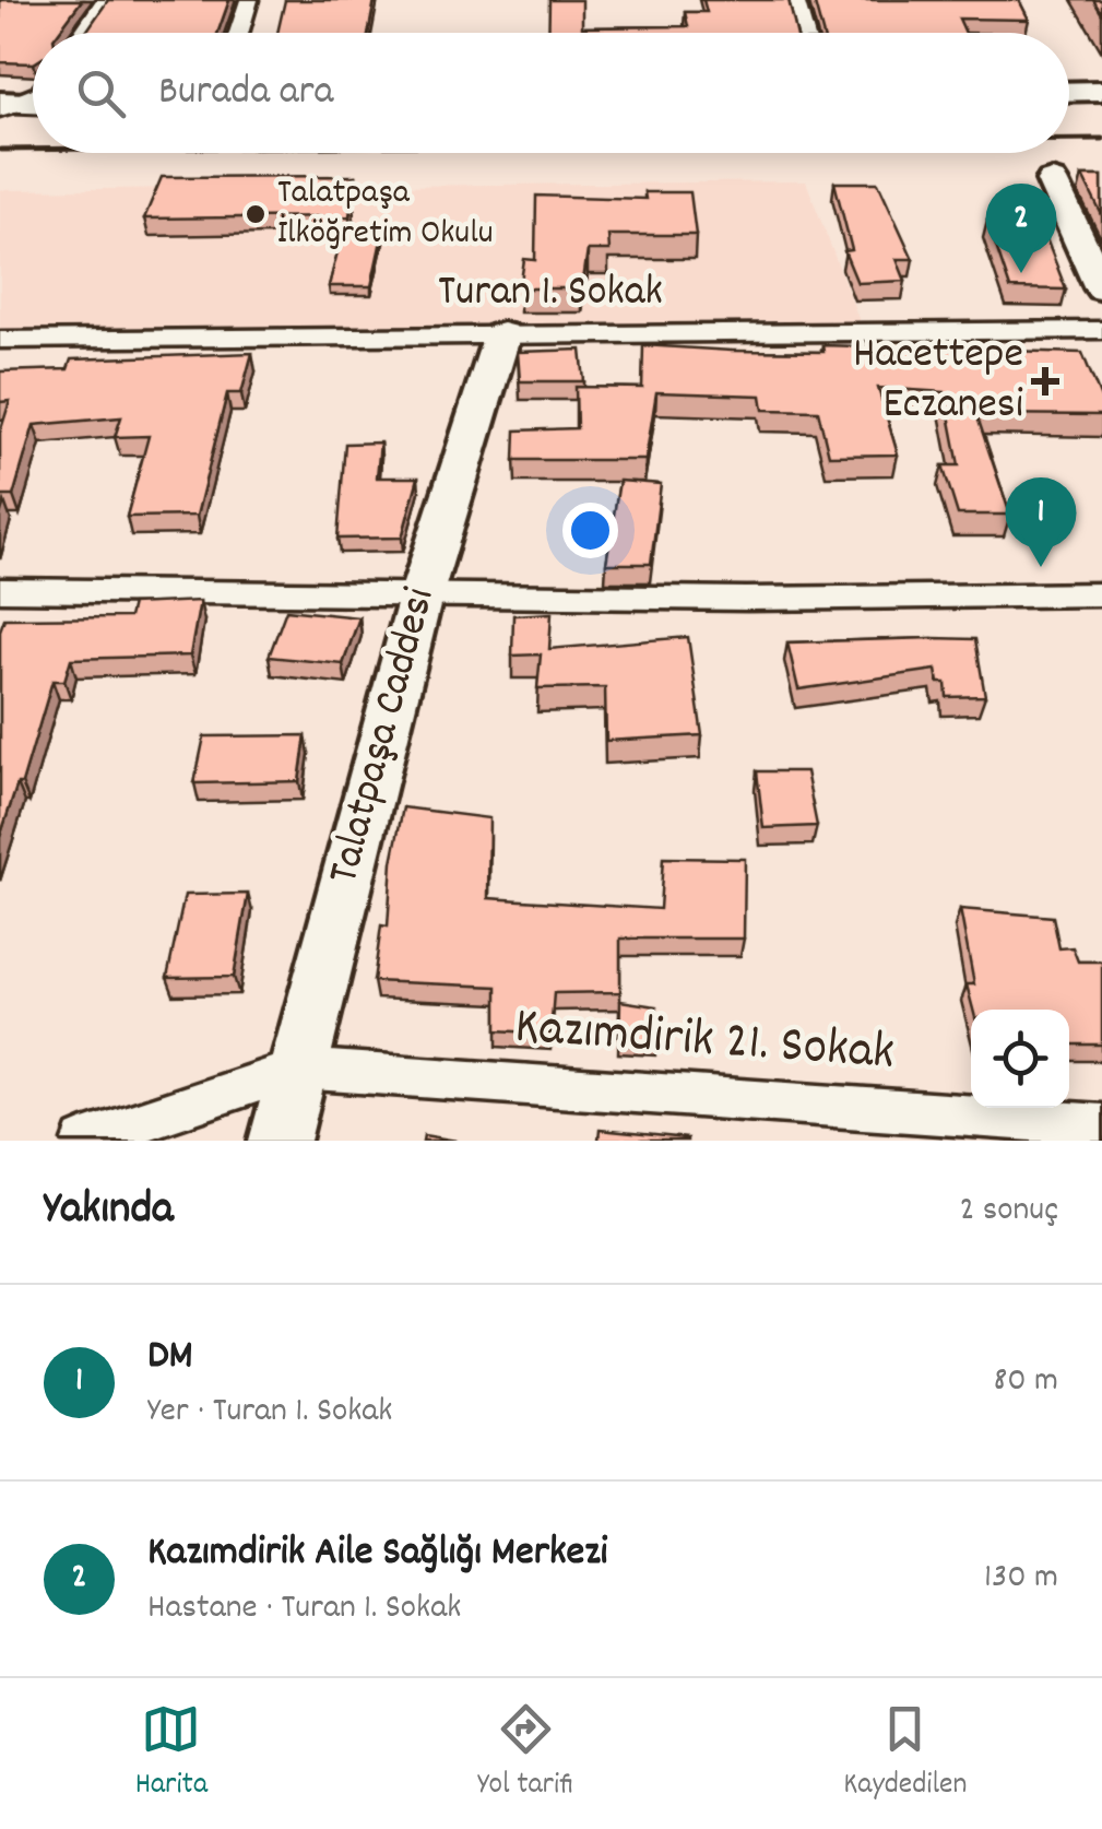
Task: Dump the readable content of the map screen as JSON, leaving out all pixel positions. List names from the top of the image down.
{
  "streets": {
    "street": ["Turan 1. Sokak", "Talatpaşa Caddesi", "Kazımdirik 21. Sokak"]
  },
  "crossings": [
    ["Turan 1. Sokak", "Talatpaşa Caddesi"],
    ["Talatpaşa Caddesi", "Kazımdirik 21. Sokak"]
  ],
  "places": {
    "other": ["Talatpaşa İlköğretim Okulu"],
    "health": ["Hacettepe Eczanesi"]
  },
  "page": {
    "search": "Burada ara",
    "pins": ["2", "1"],
    "heading": ["Yakında", "2 sonuç"],
    "list": [
      {
        "mark": "1",
        "name": "DM",
        "note": "Yer · Turan 1. Sokak",
        "value": "80 m"
      },
      {
        "mark": "2",
        "name": "Kazımdirik Aile Sağlığı Merkezi",
        "note": "Hastane · Turan 1. Sokak",
        "value": "130 m"
      }
    ],
    "nav": ["Harita", "Yol tarifi", "Kaydedilen"]
  }
}
